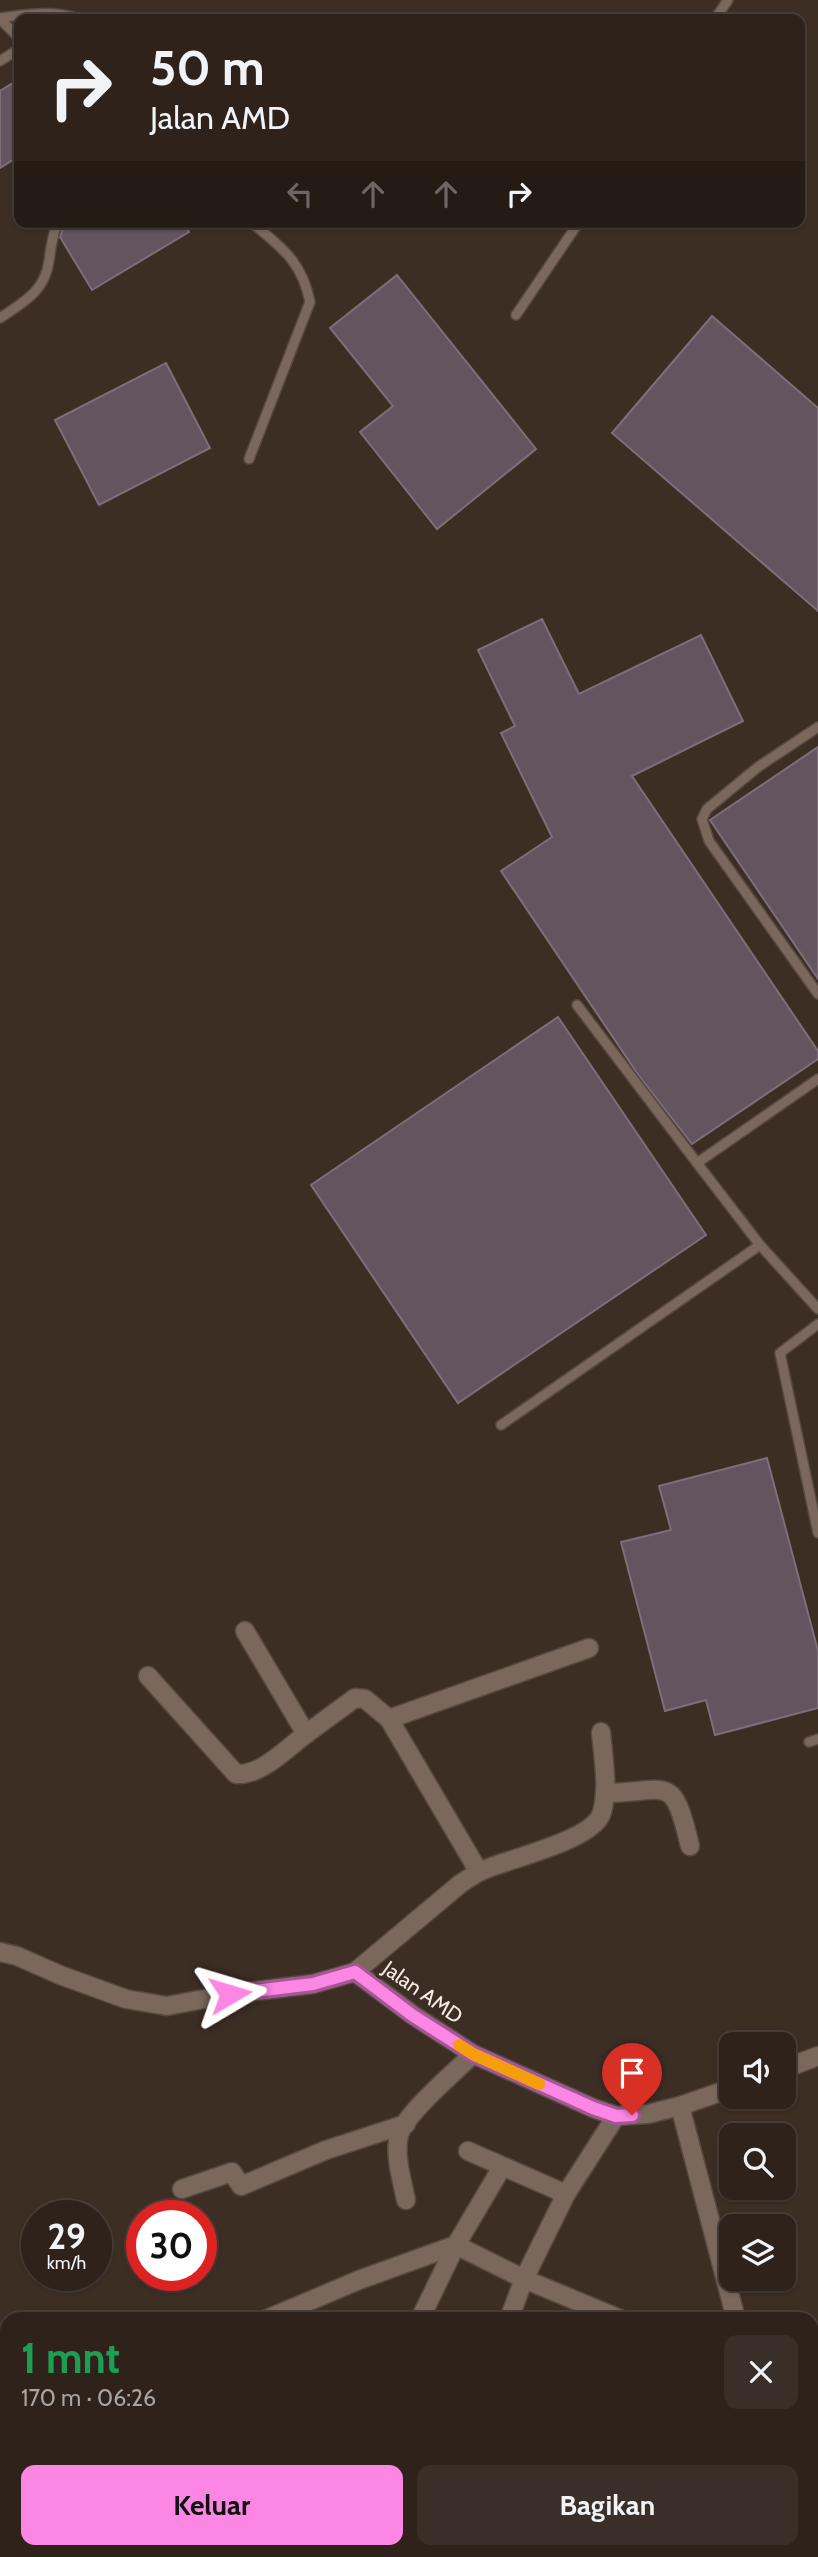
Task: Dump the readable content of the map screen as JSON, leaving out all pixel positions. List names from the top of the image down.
{
  "streets": {
    "street": ["Jalan AMD"]
  },
  "page": {
    "turn": ["50 m", "Jalan AMD"],
    "speed": "29 km/h",
    "limit": "30",
    "heading": ["1 mnt", "170 m · 06:26"],
    "buttons": ["Keluar", "Bagikan"]
  }
}
